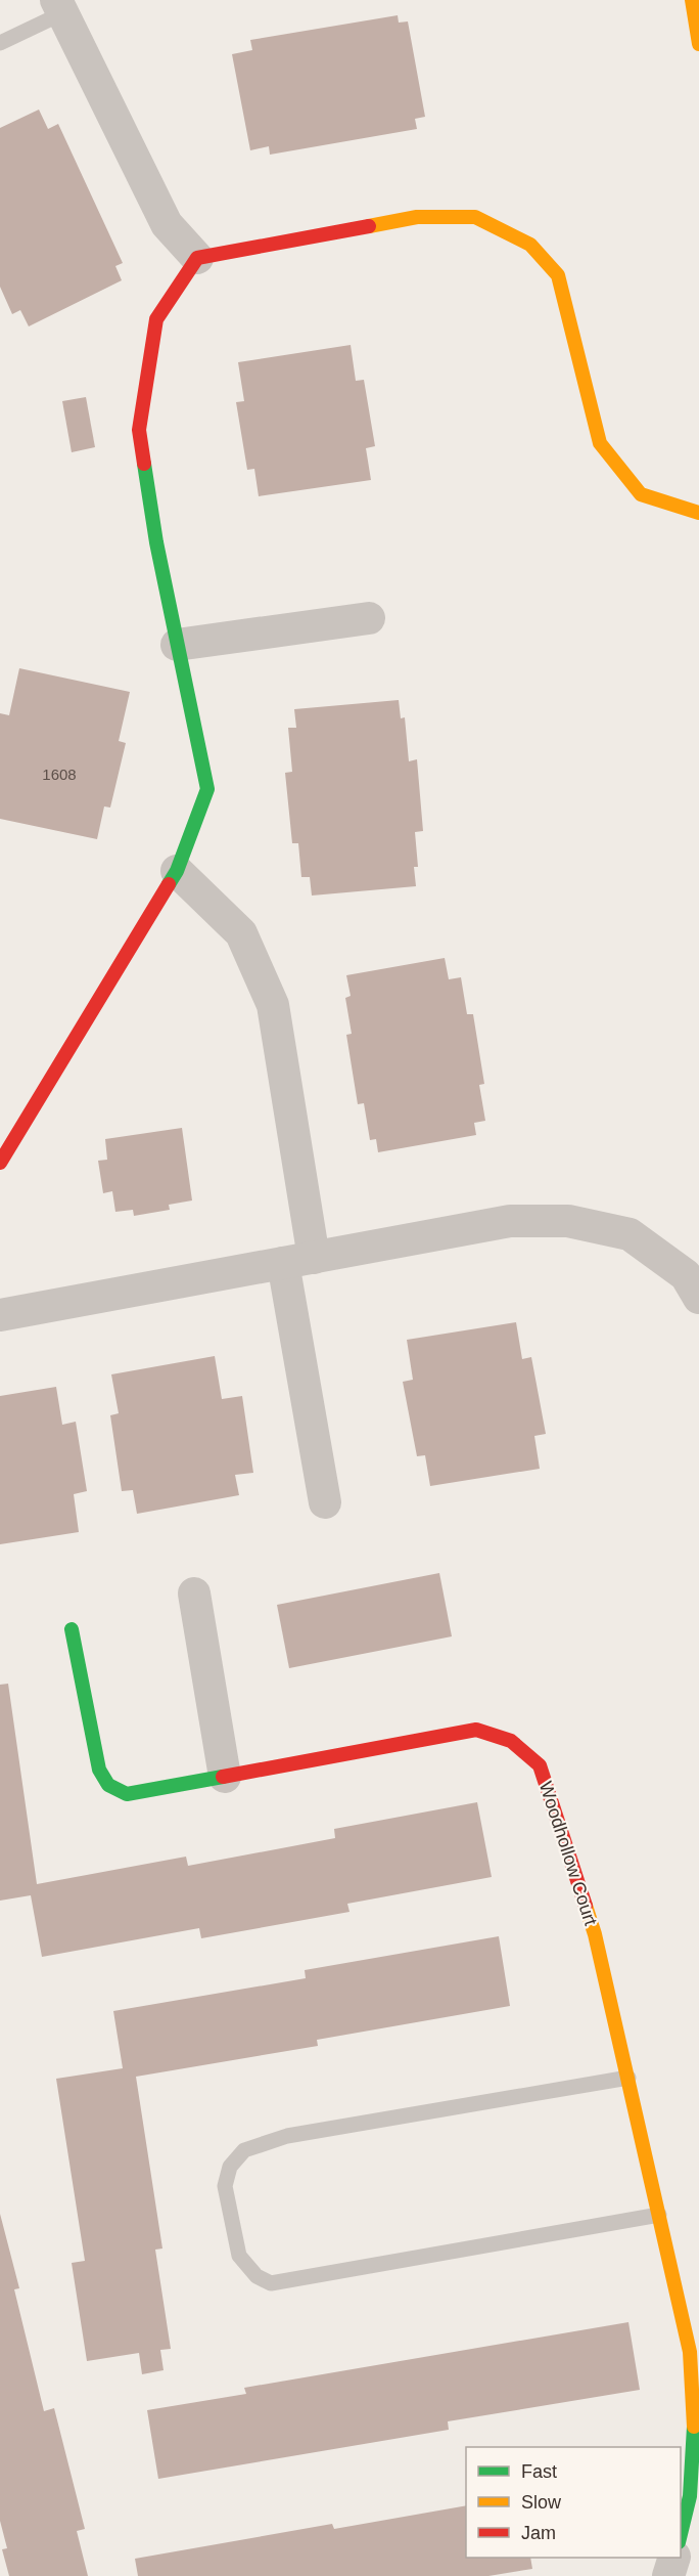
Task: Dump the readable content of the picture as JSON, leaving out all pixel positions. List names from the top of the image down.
{
  "streets": {
    "street": ["Woodhollow Court"]
  },
  "house_numbers": ["1608"],
  "legend": ["Fast", "Slow", "Jam"]
}
